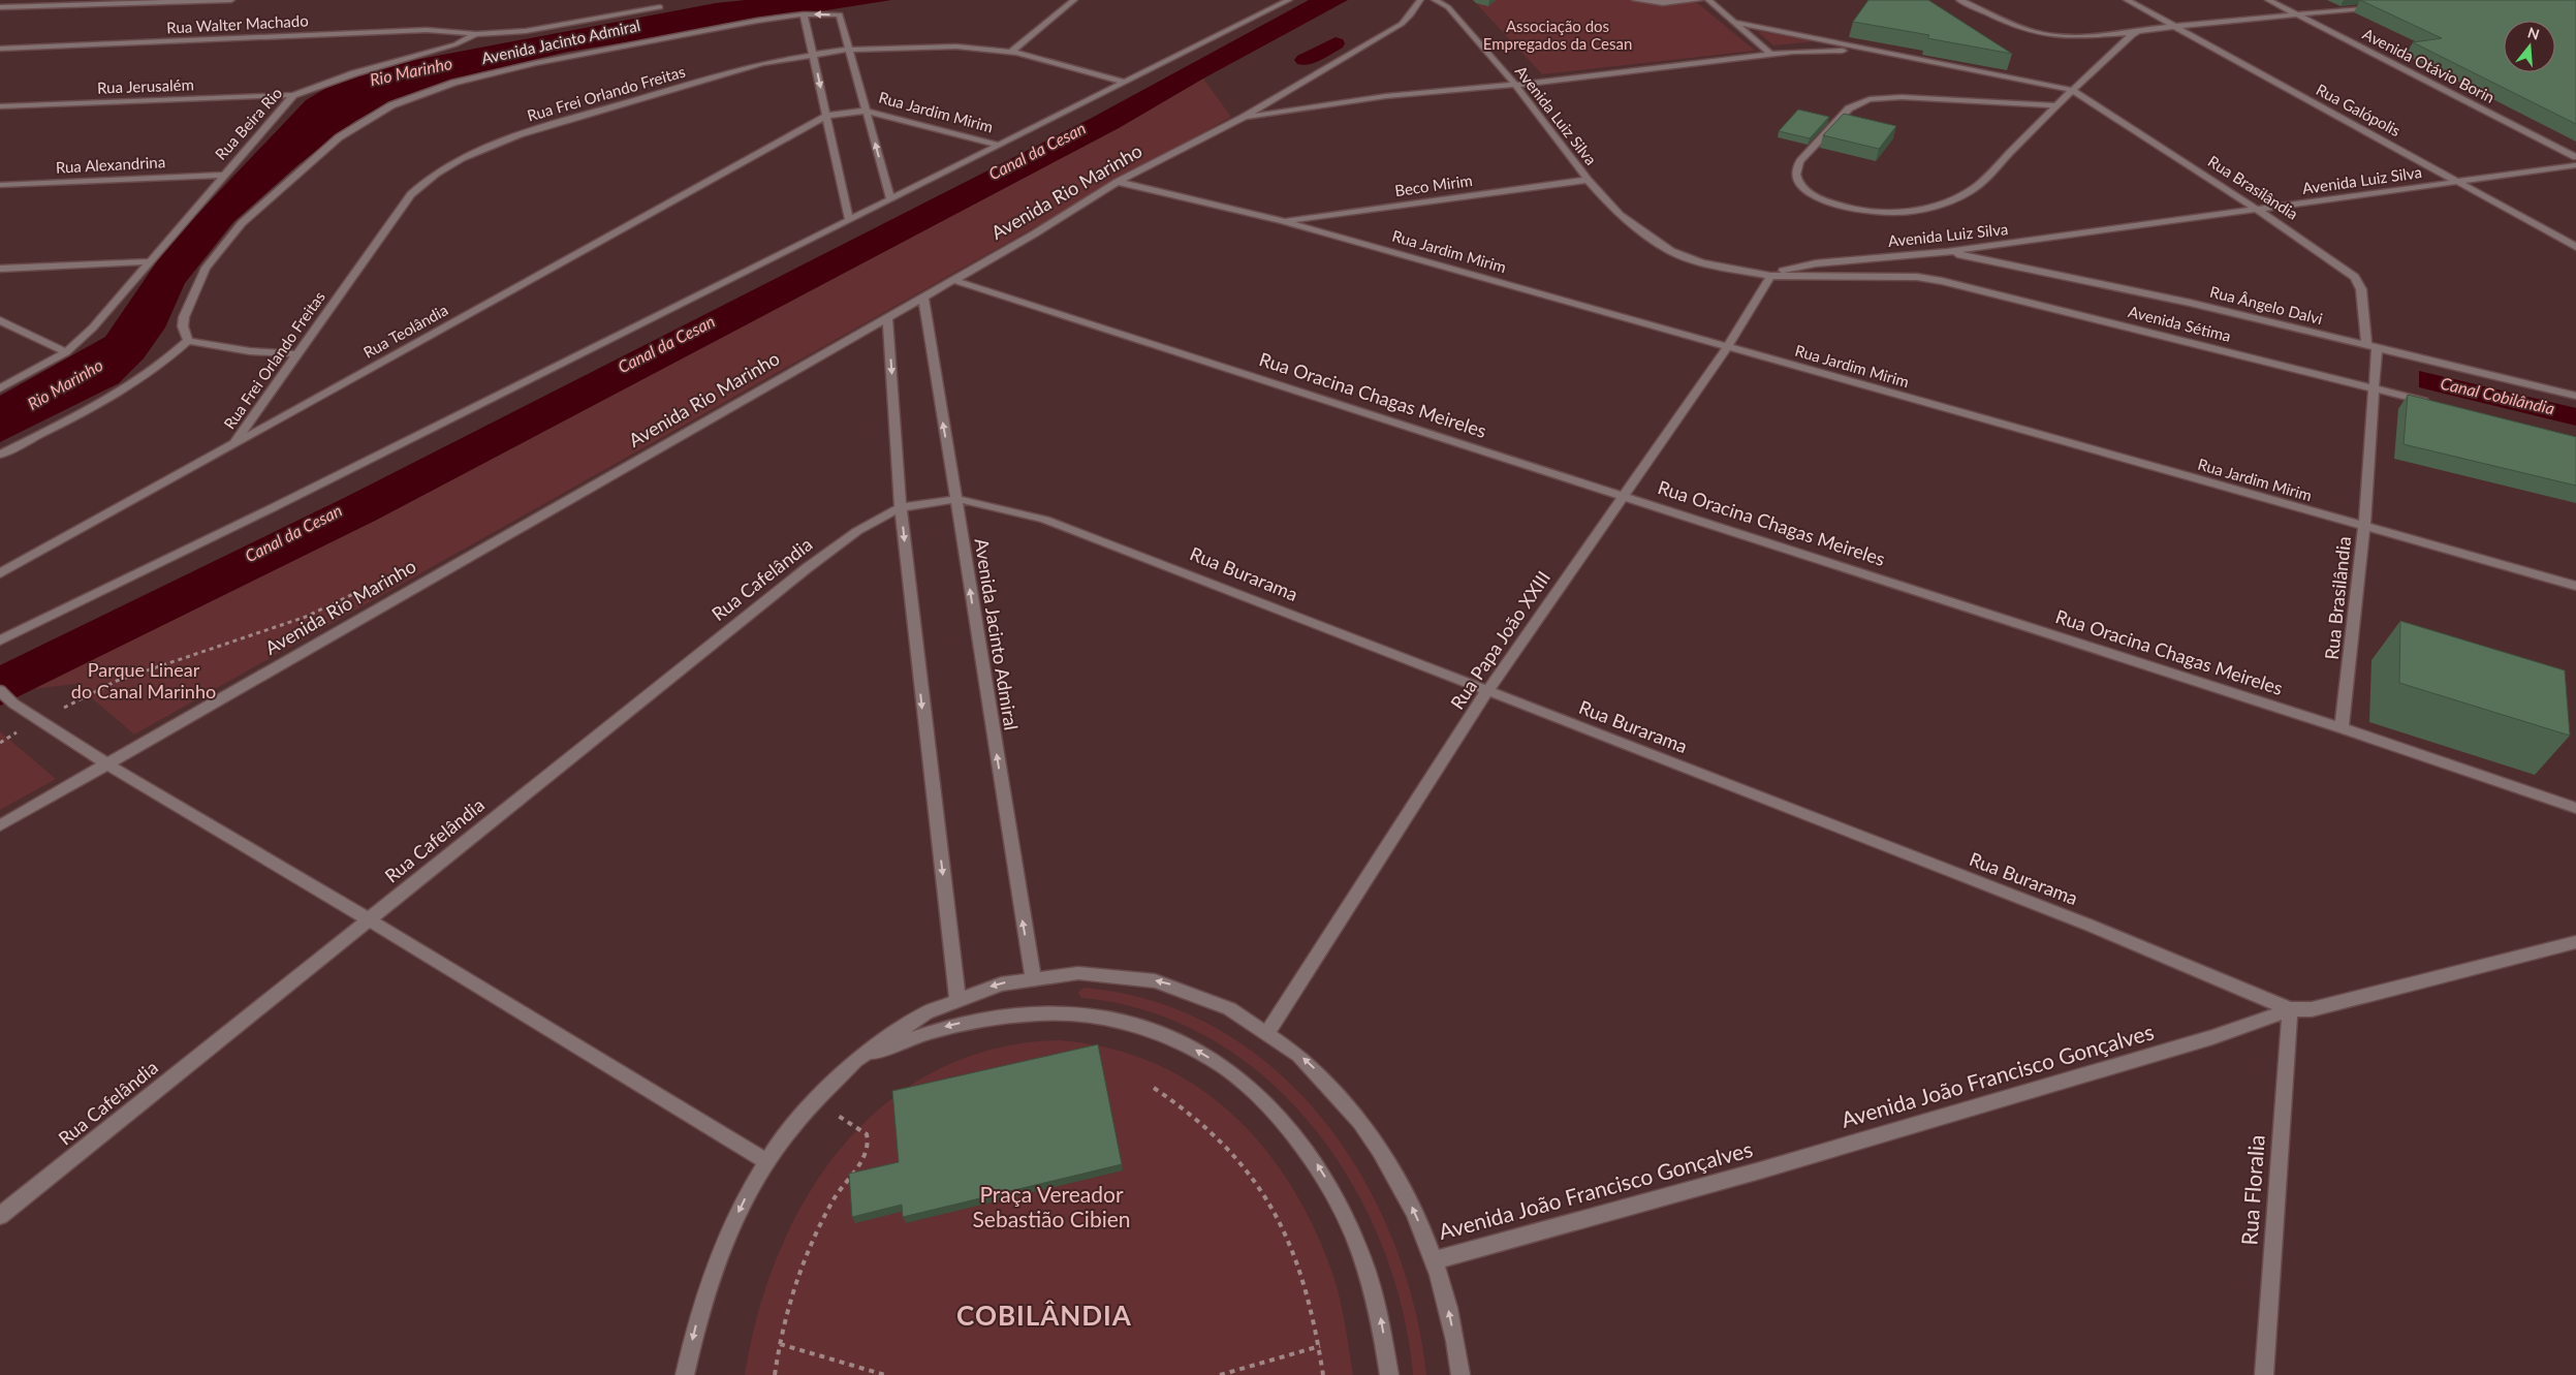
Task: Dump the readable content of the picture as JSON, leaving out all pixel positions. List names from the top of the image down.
{
  "streets": {
    "street": [
      "Rua Walter Machado",
      "Avenida Jacinto Admiral",
      "Avenida Otávio Borin",
      "Rua Jerusalém",
      "Rua Frei Orlando Freitas",
      "Rua Galópolis",
      "Rua Jardim Mirim",
      "Avenida Luiz Silva",
      "Rua Beira Rio",
      "Rua Alexandrina",
      "Beco Mirim",
      "Rua Brasilândia",
      "Avenida Rio Marinho",
      "Rua Ângelo Dalvi",
      "Avenida Sétima",
      "Rua Teolândia",
      "Rua Oracina Chagas Meireles",
      "Rua Burarama",
      "Rua Cafelândia",
      "Rua Papa João XXIII",
      "Avenida João Francisco Gonçalves",
      "Rua Floralia"
    ]
  },
  "crossings": [
    ["Rua Walter Machado", "Rua Beira Rio"],
    ["Avenida Jacinto Admiral", "Rua Frei Orlando Freitas"],
    ["Avenida Jacinto Admiral", "Rua Jardim Mirim"],
    ["Avenida Jacinto Admiral", "Avenida Rio Marinho"],
    ["Avenida Jacinto Admiral", "Rua Burarama"],
    ["Rua Jerusalém", "Rua Beira Rio"],
    ["Rua Frei Orlando Freitas", "Rua Teolândia"],
    ["Rua Galópolis", "Avenida Luiz Silva"],
    ["Rua Jardim Mirim", "Beco Mirim"],
    ["Rua Jardim Mirim", "Rua Brasilândia"],
    ["Rua Jardim Mirim", "Avenida Rio Marinho"],
    ["Rua Jardim Mirim", "Rua Papa João XXIII"],
    ["Avenida Luiz Silva", "Beco Mirim"],
    ["Avenida Luiz Silva", "Rua Brasilândia"],
    ["Avenida Luiz Silva", "Rua Ângelo Dalvi"],
    ["Avenida Luiz Silva", "Avenida Sétima"],
    ["Avenida Luiz Silva", "Rua Papa João XXIII"],
    ["Rua Beira Rio", "Rua Alexandrina"],
    ["Rua Brasilândia", "Rua Ângelo Dalvi"],
    ["Rua Brasilândia", "Avenida Sétima"],
    ["Rua Brasilândia", "Rua Oracina Chagas Meireles"],
    ["Avenida Rio Marinho", "Rua Oracina Chagas Meireles"],
    ["Avenida Sétima", "Rua Papa João XXIII"],
    ["Rua Oracina Chagas Meireles", "Rua Papa João XXIII"],
    ["Rua Burarama", "Rua Cafelândia"],
    ["Rua Burarama", "Rua Papa João XXIII"],
    ["Rua Burarama", "Avenida João Francisco Gonçalves"],
    ["Rua Burarama", "Rua Floralia"],
    ["Avenida João Francisco Gonçalves", "Rua Floralia"]
  ],
  "districts": ["COBILÂNDIA"],
  "water": ["Rio Marinho", "Canal da Cesan", "Canal Cobilândia"],
  "parks": ["Associação dos Empregados da Cesan", "Parque Linear do Canal Marinho", "Praça Vereador Sebastião Cibien"],
  "north": "top"
}
